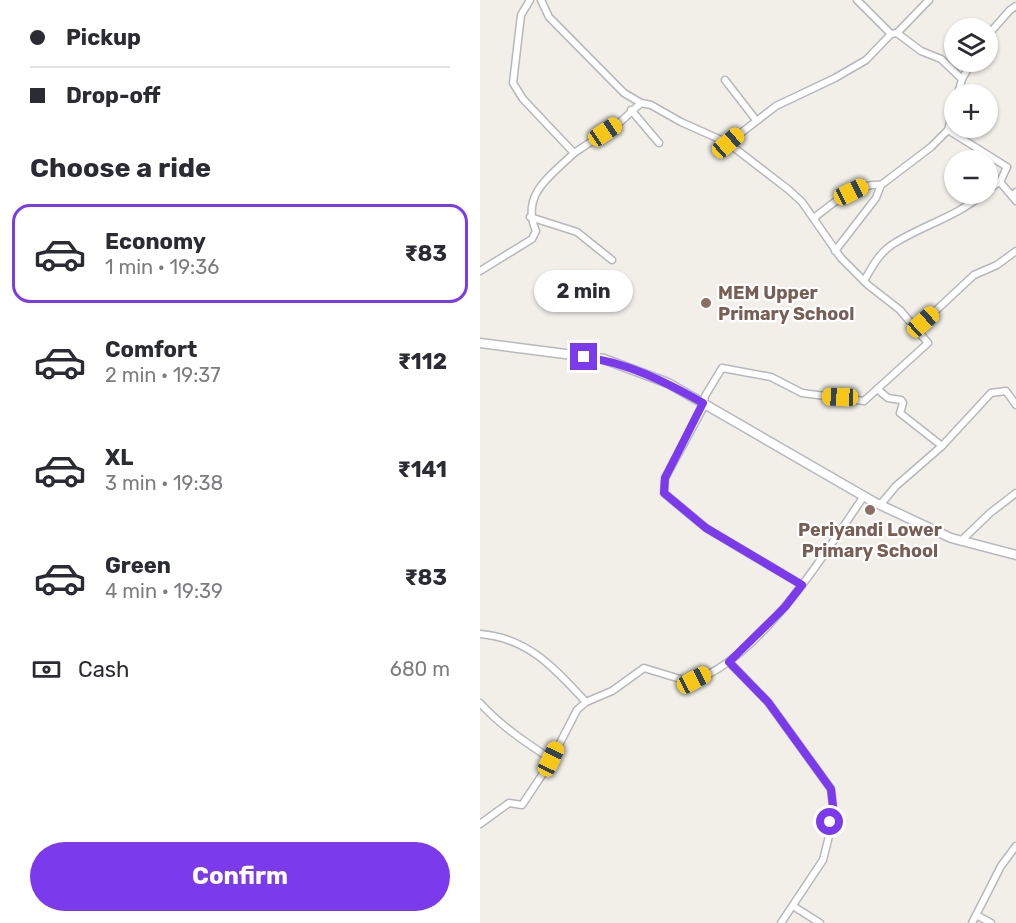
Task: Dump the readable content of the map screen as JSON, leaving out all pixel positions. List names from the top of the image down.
{
  "places": ["MEM Upper Primary School", "Periyandi Lower Primary School"],
  "page": {
    "banner": ["Pickup", "Drop-off"],
    "map_buttons": ["+", "−"],
    "heading": "Choose a ride",
    "list": [
      {
        "name": "Economy",
        "note": "1 min · 19:36",
        "value": "₹83"
      },
      {
        "name": "Comfort",
        "note": "2 min · 19:37",
        "value": "₹112"
      },
      {
        "name": "XL",
        "note": "3 min · 19:38",
        "value": "₹141"
      },
      {
        "name": "Green",
        "note": "4 min · 19:39",
        "value": "₹83"
      }
    ],
    "bubble": "2 min",
    "pay": ["Cash", "680 m"],
    "buttons": "Confirm"
  }
}
